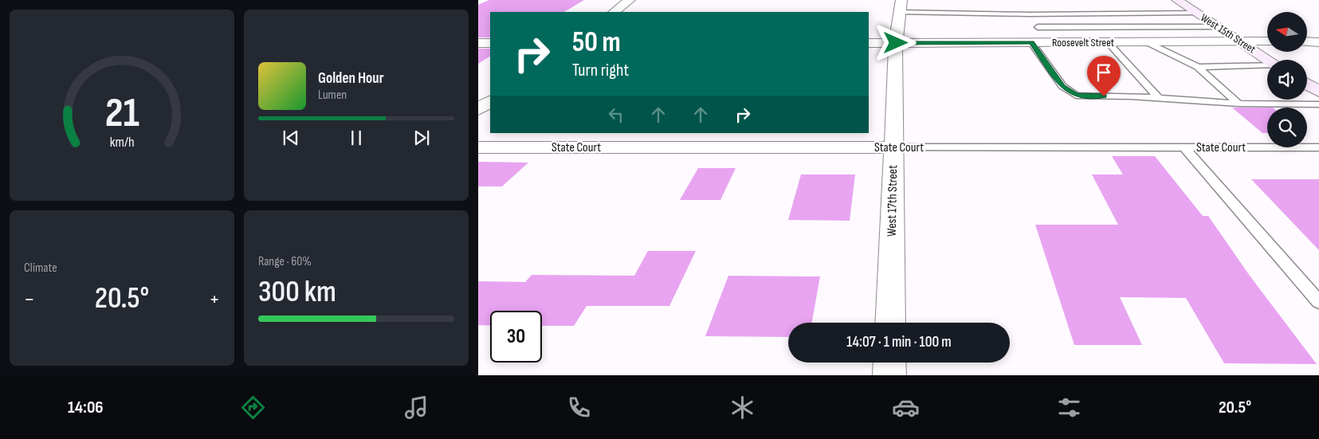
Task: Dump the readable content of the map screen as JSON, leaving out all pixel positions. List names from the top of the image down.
{
  "streets": {
    "main road": ["West 15th Street"],
    "street": ["Roosevelt Street", "State Court", "West 17th Street"]
  },
  "crossings": [
    ["West 15th Street", "Roosevelt Street"],
    ["Roosevelt Street", "West 17th Street"],
    ["State Court", "West 17th Street"]
  ],
  "north": "left",
  "page": {
    "turn": ["50 m", "Turn right"],
    "song": ["Golden Hour", "Lumen"],
    "tile": [
      "Climate",
      ["Range · 60%", "300 km"]
    ],
    "heat": ["−", "20.5°", "+"],
    "limit": "30",
    "trip": "14:07 · 1 min · 100 m",
    "tabs": ["14:06", "20.5°"],
    "gauge": ["21", "km/h"]
  }
}
